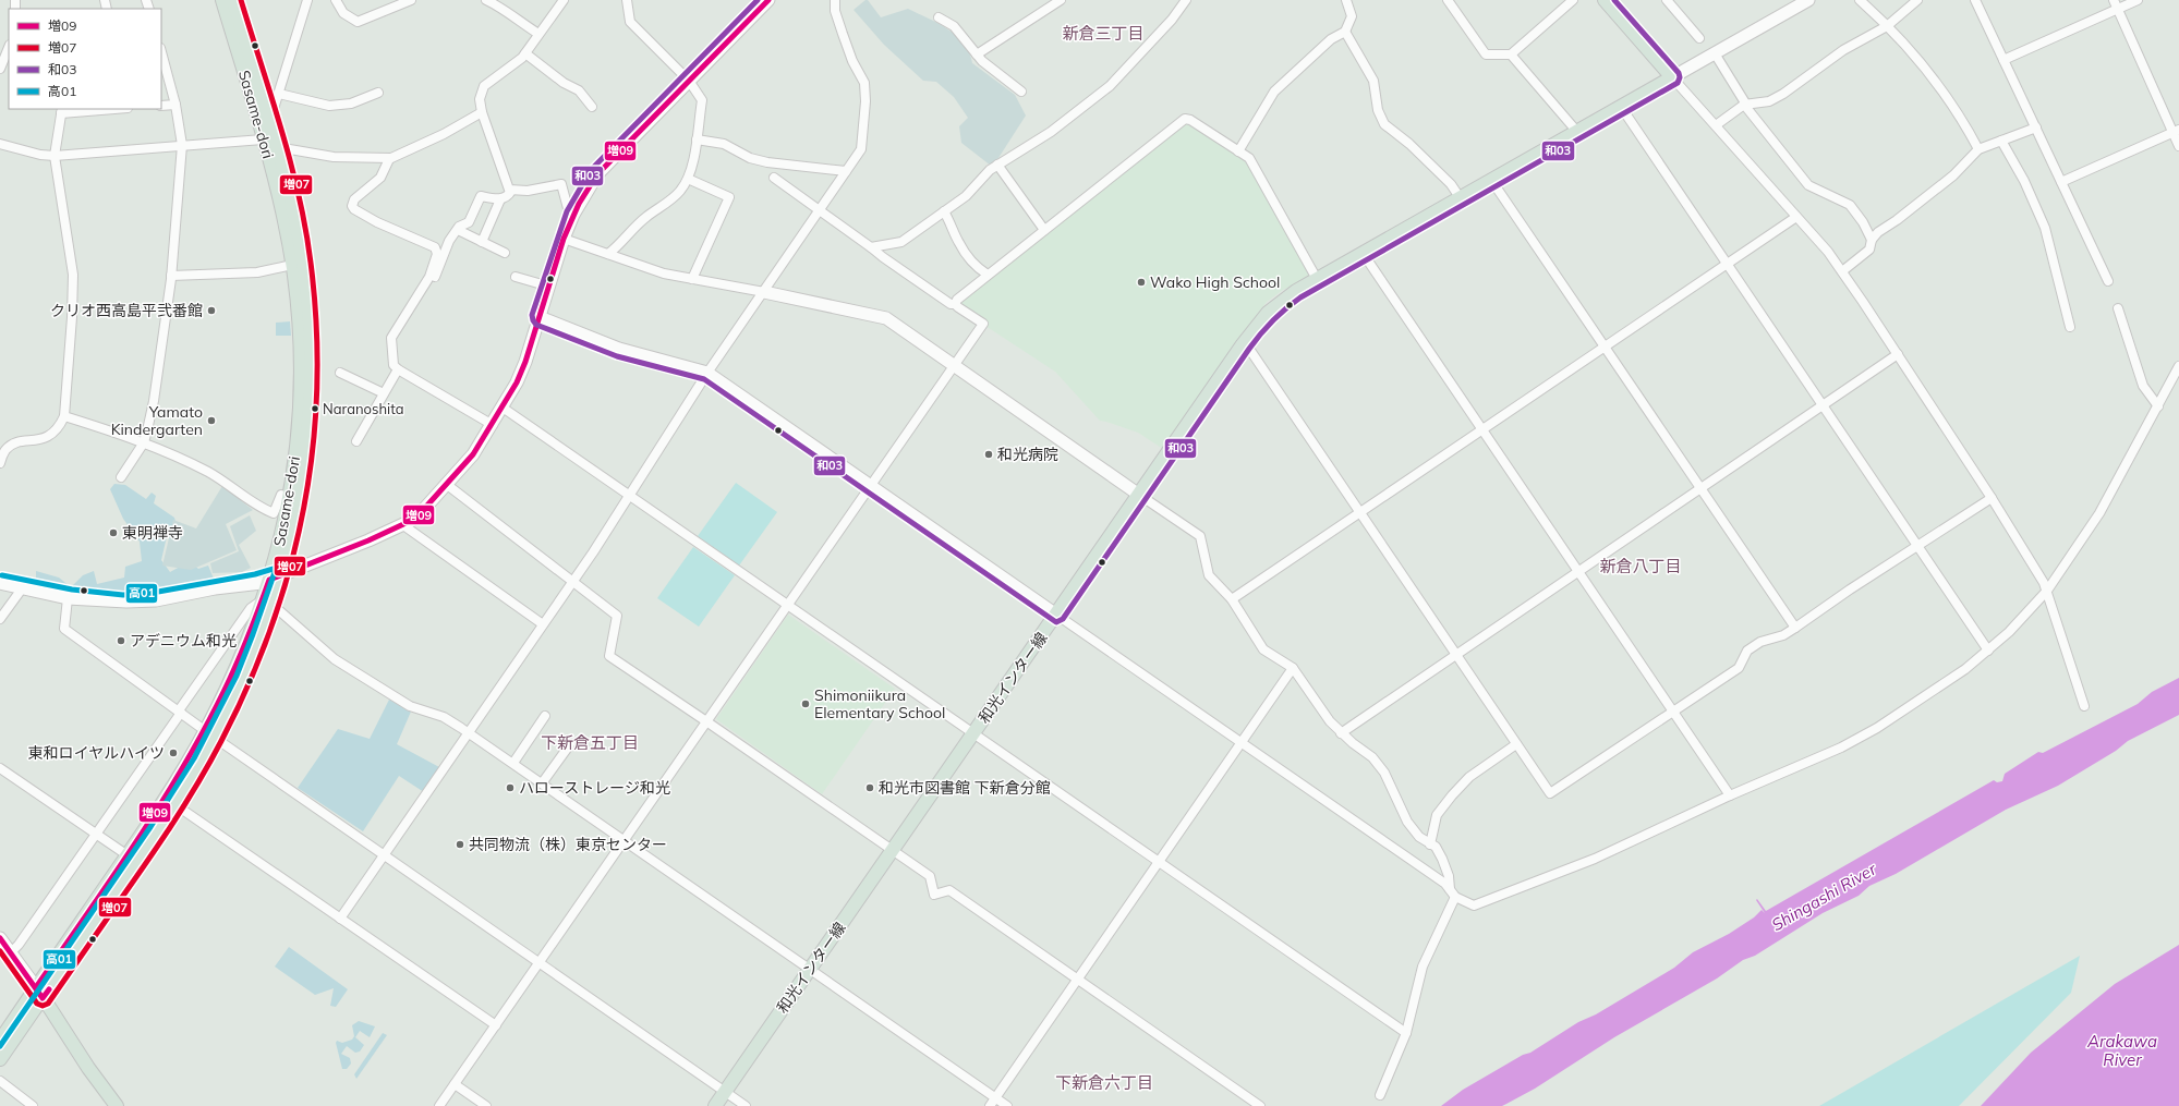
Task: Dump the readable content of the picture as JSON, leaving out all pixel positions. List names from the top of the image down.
{
  "streets": {
    "main road": ["Sasame-dori", "和光インター線"]
  },
  "districts": [
    "新倉三丁目",
    "新倉八丁目",
    "下新倉五丁目",
    "下新倉六丁目"
  ],
  "water": ["Shingashi River", "Arakawa River"],
  "places": [
    "Wako High School",
    "クリオ西高島平弐番館",
    "Naranoshita",
    "Yamato Kindergarten",
    "和光病院",
    "東明禅寺",
    "アデニウム和光",
    "Shimoniikura Elementary School",
    "東和ロイヤルハイツ",
    "ハローストレージ和光",
    "和光市図書館 下新倉分館",
    "共同物流（株）東京センター"
  ],
  "lines": [
    "transit line 増09",
    "transit line 増07",
    "transit line 和03",
    "transit line 高01"
  ],
  "legend": [
    "増09",
    "増07",
    "和03",
    "高01"
  ]
}
